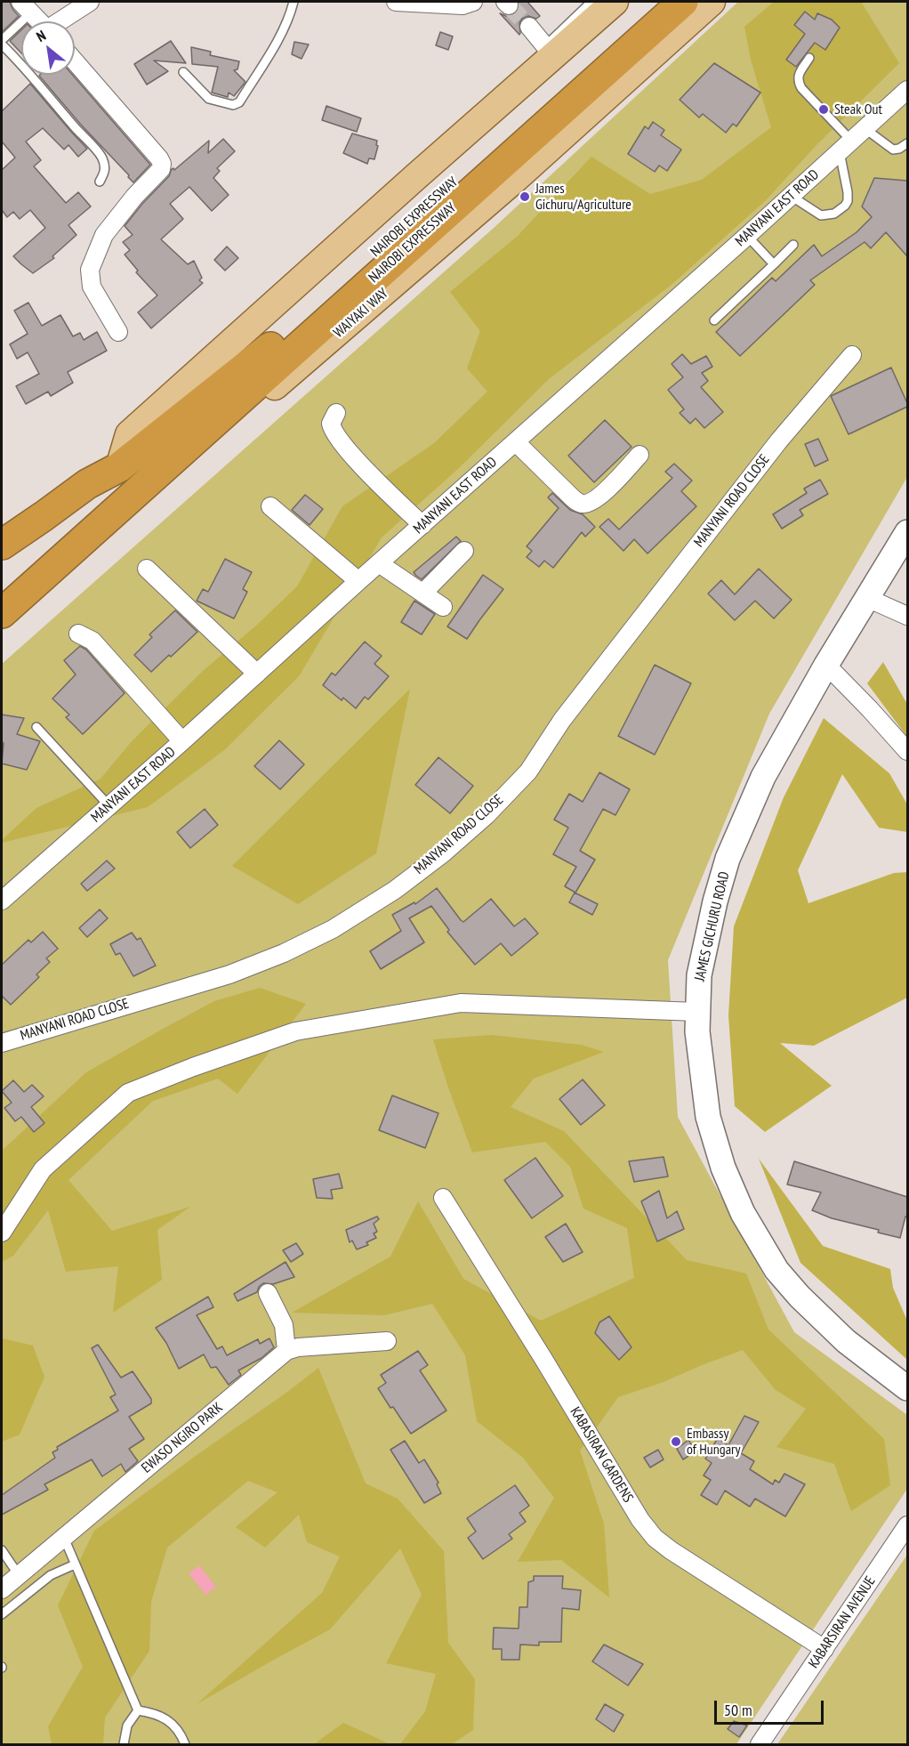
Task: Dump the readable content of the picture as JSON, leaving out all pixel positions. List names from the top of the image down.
{
  "streets": {
    "highway": ["NAIROBI EXPRESSWAY", "WAIYAKI WAY"],
    "main road": ["JAMES GICHURU ROAD"],
    "street": [
      "MANYANI EAST ROAD",
      "MANYANI ROAD CLOSE",
      "EWASO NGIRO PARK",
      "KABASIRAN GARDENS",
      "KABARSIRAN AVENUE"
    ]
  },
  "crossings": [
    ["NAIROBI EXPRESSWAY", "WAIYAKI WAY"],
    ["KABASIRAN GARDENS", "KABARSIRAN AVENUE"]
  ],
  "places": ["Steak Out", "James Gichuru/Agriculture", "Embassy of Hungary"],
  "scale_bar": "50 m",
  "north": "top left"
}
